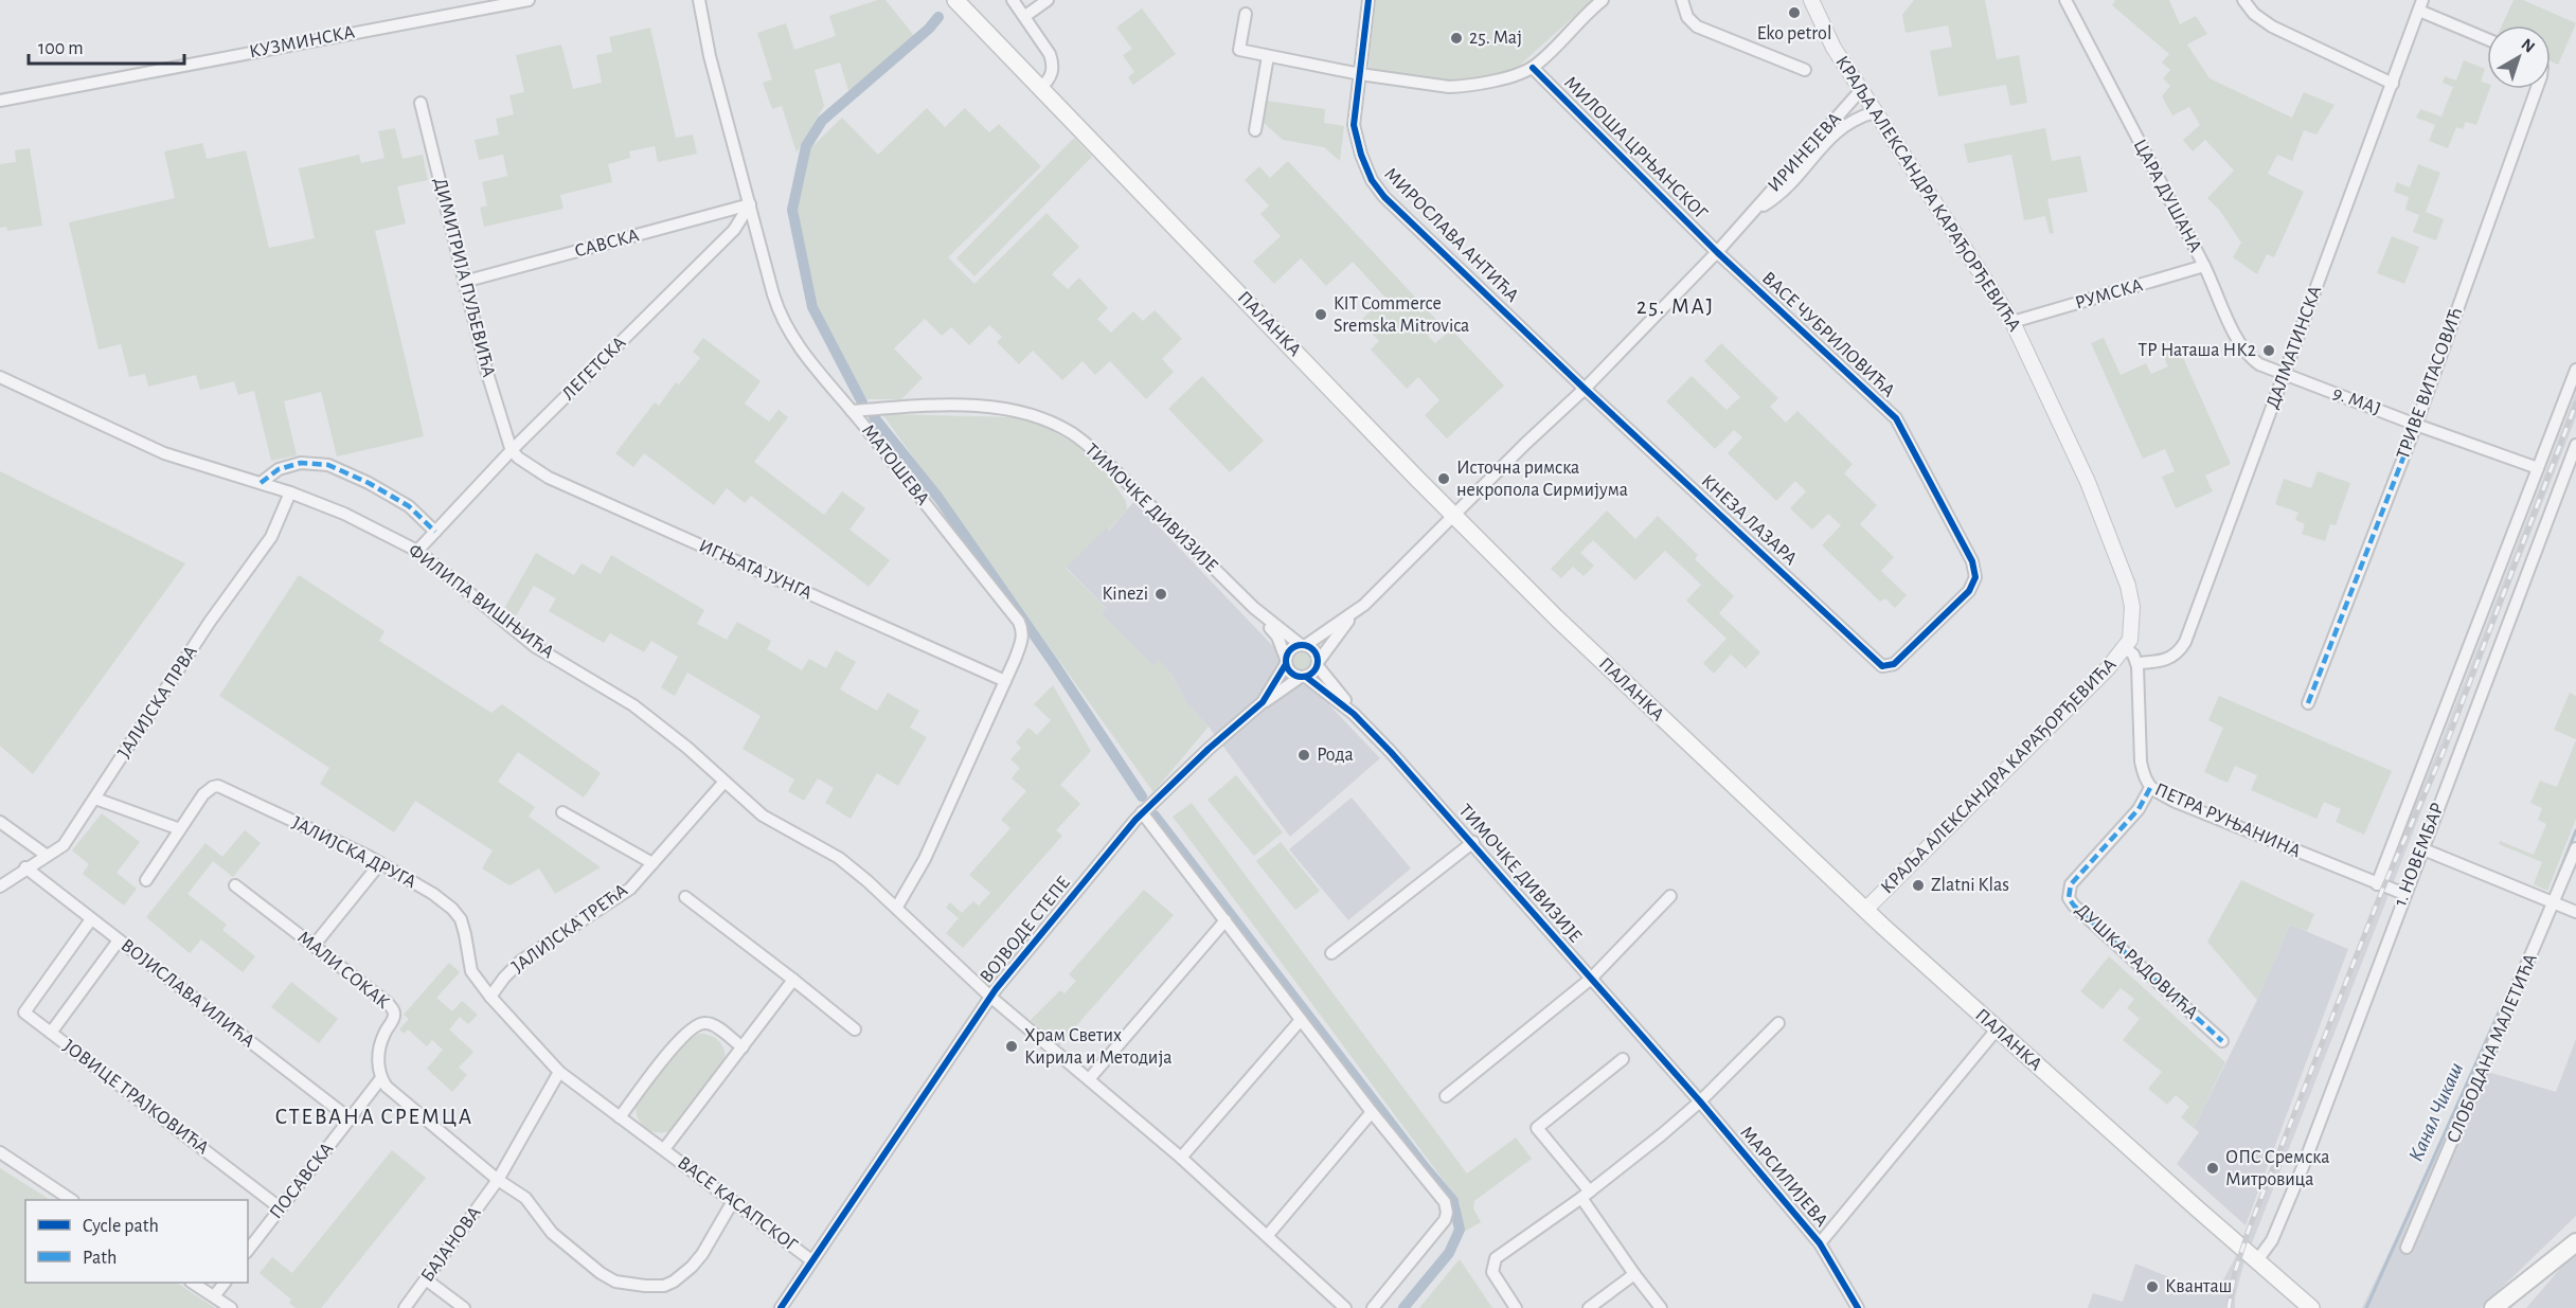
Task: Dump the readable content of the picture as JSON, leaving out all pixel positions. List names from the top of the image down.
{
  "streets": {
    "main road": ["ПАЛАНКА"],
    "street": [
      "КУЗМИНСКА",
      "МИЛОША ЦРЊАНСКОГ",
      "ИРИНЕЈЕВА",
      "КРАЉА АЛЕКСАНДРА КАРАЂОРЂЕВИЋА",
      "ЦАРА ДУШАНА",
      "МИРОСЛАВА АНТИЋА",
      "САВСКА",
      "ДИМИТРИЈА ПУЉЕВИЋА",
      "РУМСКА",
      "ВАСЕ ЧУБРИЛОВИЋА",
      "ДАЛМАТИНСКА",
      "ЛЕГЕТСКА",
      "ТРИВЕ ВИТАСОВИЋ",
      "9. МАЈ",
      "МАТОШЕВА",
      "ТИМОЧКЕ ДИВИЗИЈЕ",
      "КНЕЗА ЛАЗАРА",
      "ИГЊАТА ЈУНГА",
      "ФИЛИПА ВИШЊИЋА",
      "ЈАЛИЈСКА ПРВА",
      "ПЕТРА РУЊАНИНА",
      "ЈАЛИЈСКА ДРУГА",
      "1. НОВЕМБАР",
      "ЈАЛИЈСКА ТРЕЋА",
      "ВОЈВОДЕ СТЕПЕ",
      "ДУШКА РАДОВИЋА",
      "МАЛИ СОКАК",
      "ВОЈИСЛАВА ИЛИЋА",
      "СЛОБОДАНА МАЛЕТИЋА",
      "ЈОВИЦЕ ТРАЈКОВИЋА",
      "МАРСИЛИЈЕВА",
      "ПОСАВСКА",
      "ВАСЕ КАСАПСКОГ",
      "БАЈАНОВА"
    ]
  },
  "crossings": [
    ["МИЛОША ЦРЊАНСКОГ", "ИРИНЕЈЕВА"],
    ["МИЛОША ЦРЊАНСКОГ", "ВАСЕ ЧУБРИЛОВИЋА"],
    ["ИРИНЕЈЕВА", "КРАЉА АЛЕКСАНДРА КАРАЂОРЂЕВИЋА"],
    ["ИРИНЕЈЕВА", "МИРОСЛАВА АНТИЋА"],
    ["ИРИНЕЈЕВА", "ПАЛАНКА"],
    ["ИРИНЕЈЕВА", "ВАСЕ ЧУБРИЛОВИЋА"],
    ["ИРИНЕЈЕВА", "КНЕЗА ЛАЗАРА"],
    ["КРАЉА АЛЕКСАНДРА КАРАЂОРЂЕВИЋА", "РУМСКА"],
    ["КРАЉА АЛЕКСАНДРА КАРАЂОРЂЕВИЋА", "ПАЛАНКА"],
    ["ЦАРА ДУШАНА", "РУМСКА"],
    ["ЦАРА ДУШАНА", "ДАЛМАТИНСКА"],
    ["ЦАРА ДУШАНА", "9. МАЈ"],
    ["МИРОСЛАВА АНТИЋА", "КНЕЗА ЛАЗАРА"],
    ["САВСКА", "ДИМИТРИЈА ПУЉЕВИЋА"],
    ["САВСКА", "ЛЕГЕТСКА"],
    ["САВСКА", "МАТОШЕВА"],
    ["ДИМИТРИЈА ПУЉЕВИЋА", "ЛЕГЕТСКА"],
    ["ДИМИТРИЈА ПУЉЕВИЋА", "ИГЊАТА ЈУНГА"],
    ["ПАЛАНКА", "1. НОВЕМБАР"],
    ["ПАЛАНКА", "МАРСИЛИЈЕВА"],
    ["ВАСЕ ЧУБРИЛОВИЋА", "КНЕЗА ЛАЗАРА"],
    ["ДАЛМАТИНСКА", "9. МАЈ"],
    ["ДАЛМАТИНСКА", "ПЕТРА РУЊАНИНА"],
    ["ЛЕГЕТСКА", "МАТОШЕВА"],
    ["ЛЕГЕТСКА", "ИГЊАТА ЈУНГА"],
    ["ЛЕГЕТСКА", "ФИЛИПА ВИШЊИЋА"],
    ["ТРИВЕ ВИТАСОВИЋ", "9. МАЈ"],
    ["9. МАЈ", "1. НОВЕМБАР"],
    ["МАТОШЕВА", "ТИМОЧКЕ ДИВИЗИЈЕ"],
    ["МАТОШЕВА", "ИГЊАТА ЈУНГА"],
    ["МАТОШЕВА", "ФИЛИПА ВИШЊИЋА"],
    ["ТИМОЧКЕ ДИВИЗИЈЕ", "ВОЈВОДЕ СТЕПЕ"],
    ["ТИМОЧКЕ ДИВИЗИЈЕ", "МАРСИЛИЈЕВА"],
    ["ФИЛИПА ВИШЊИЋА", "ЈАЛИЈСКА ПРВА"],
    ["ФИЛИПА ВИШЊИЋА", "ЈАЛИЈСКА ТРЕЋА"],
    ["ФИЛИПА ВИШЊИЋА", "ВОЈВОДЕ СТЕПЕ"],
    ["ЈАЛИЈСКА ПРВА", "ВОЈИСЛАВА ИЛИЋА"],
    ["ПЕТРА РУЊАНИНА", "1. НОВЕМБАР"],
    ["ПЕТРА РУЊАНИНА", "ДУШКА РАДОВИЋА"],
    ["ЈАЛИЈСКА ДРУГА", "ЈАЛИЈСКА ТРЕЋА"],
    ["ЈАЛИЈСКА ДРУГА", "ВАСЕ КАСАПСКОГ"],
    ["ВОЈВОДЕ СТЕПЕ", "ВАСЕ КАСАПСКОГ"],
    ["МАЛИ СОКАК", "ПОСАВСКА"],
    ["ВОЈИСЛАВА ИЛИЋА", "ЈОВИЦЕ ТРАЈКОВИЋА"],
    ["ВОЈИСЛАВА ИЛИЋА", "ПОСАВСКА"],
    ["ЈОВИЦЕ ТРАЈКОВИЋА", "ПОСАВСКА"]
  ],
  "districts": ["25. МАЈ", "СТЕВАНА СРЕМЦА"],
  "water": ["Канал Чикаш"],
  "places": [
    "Eko petrol",
    "25. Maj",
    "KIT Commerce Sremska Mitrovica",
    "ТР Наташа НК2",
    "Источна римска некропола Сирмијума",
    "Kinezi",
    "Рода",
    "Zlatni Klas",
    "Храм Светих Кирила и Методија",
    "ОПС Сремска Митровица",
    "Кванташ"
  ],
  "legend": ["Cycle path", "Path"],
  "scale_bar": "100 m",
  "north": "top right"
}
